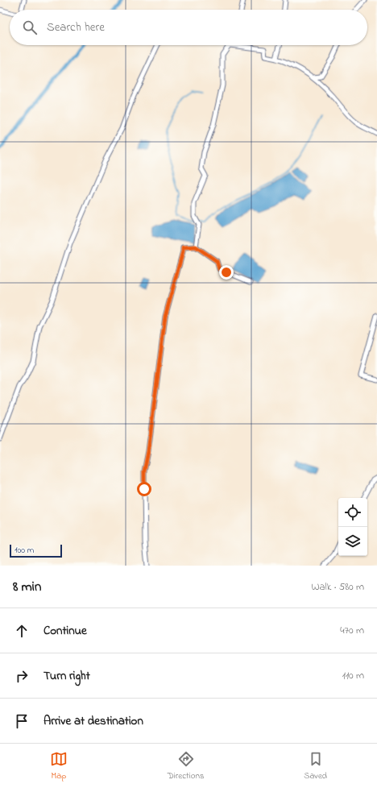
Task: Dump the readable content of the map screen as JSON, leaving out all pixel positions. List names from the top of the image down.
{
  "scale_bar": "100 m",
  "page": {
    "search": "Search here",
    "scale": "100 m",
    "heading": ["8 min", "Walk · 580 m"],
    "list": [
      ["Continue", "470 m"],
      ["Turn right", "110 m"],
      "Arrive at destination"
    ],
    "nav": ["Map", "Directions", "Saved"]
  }
}
